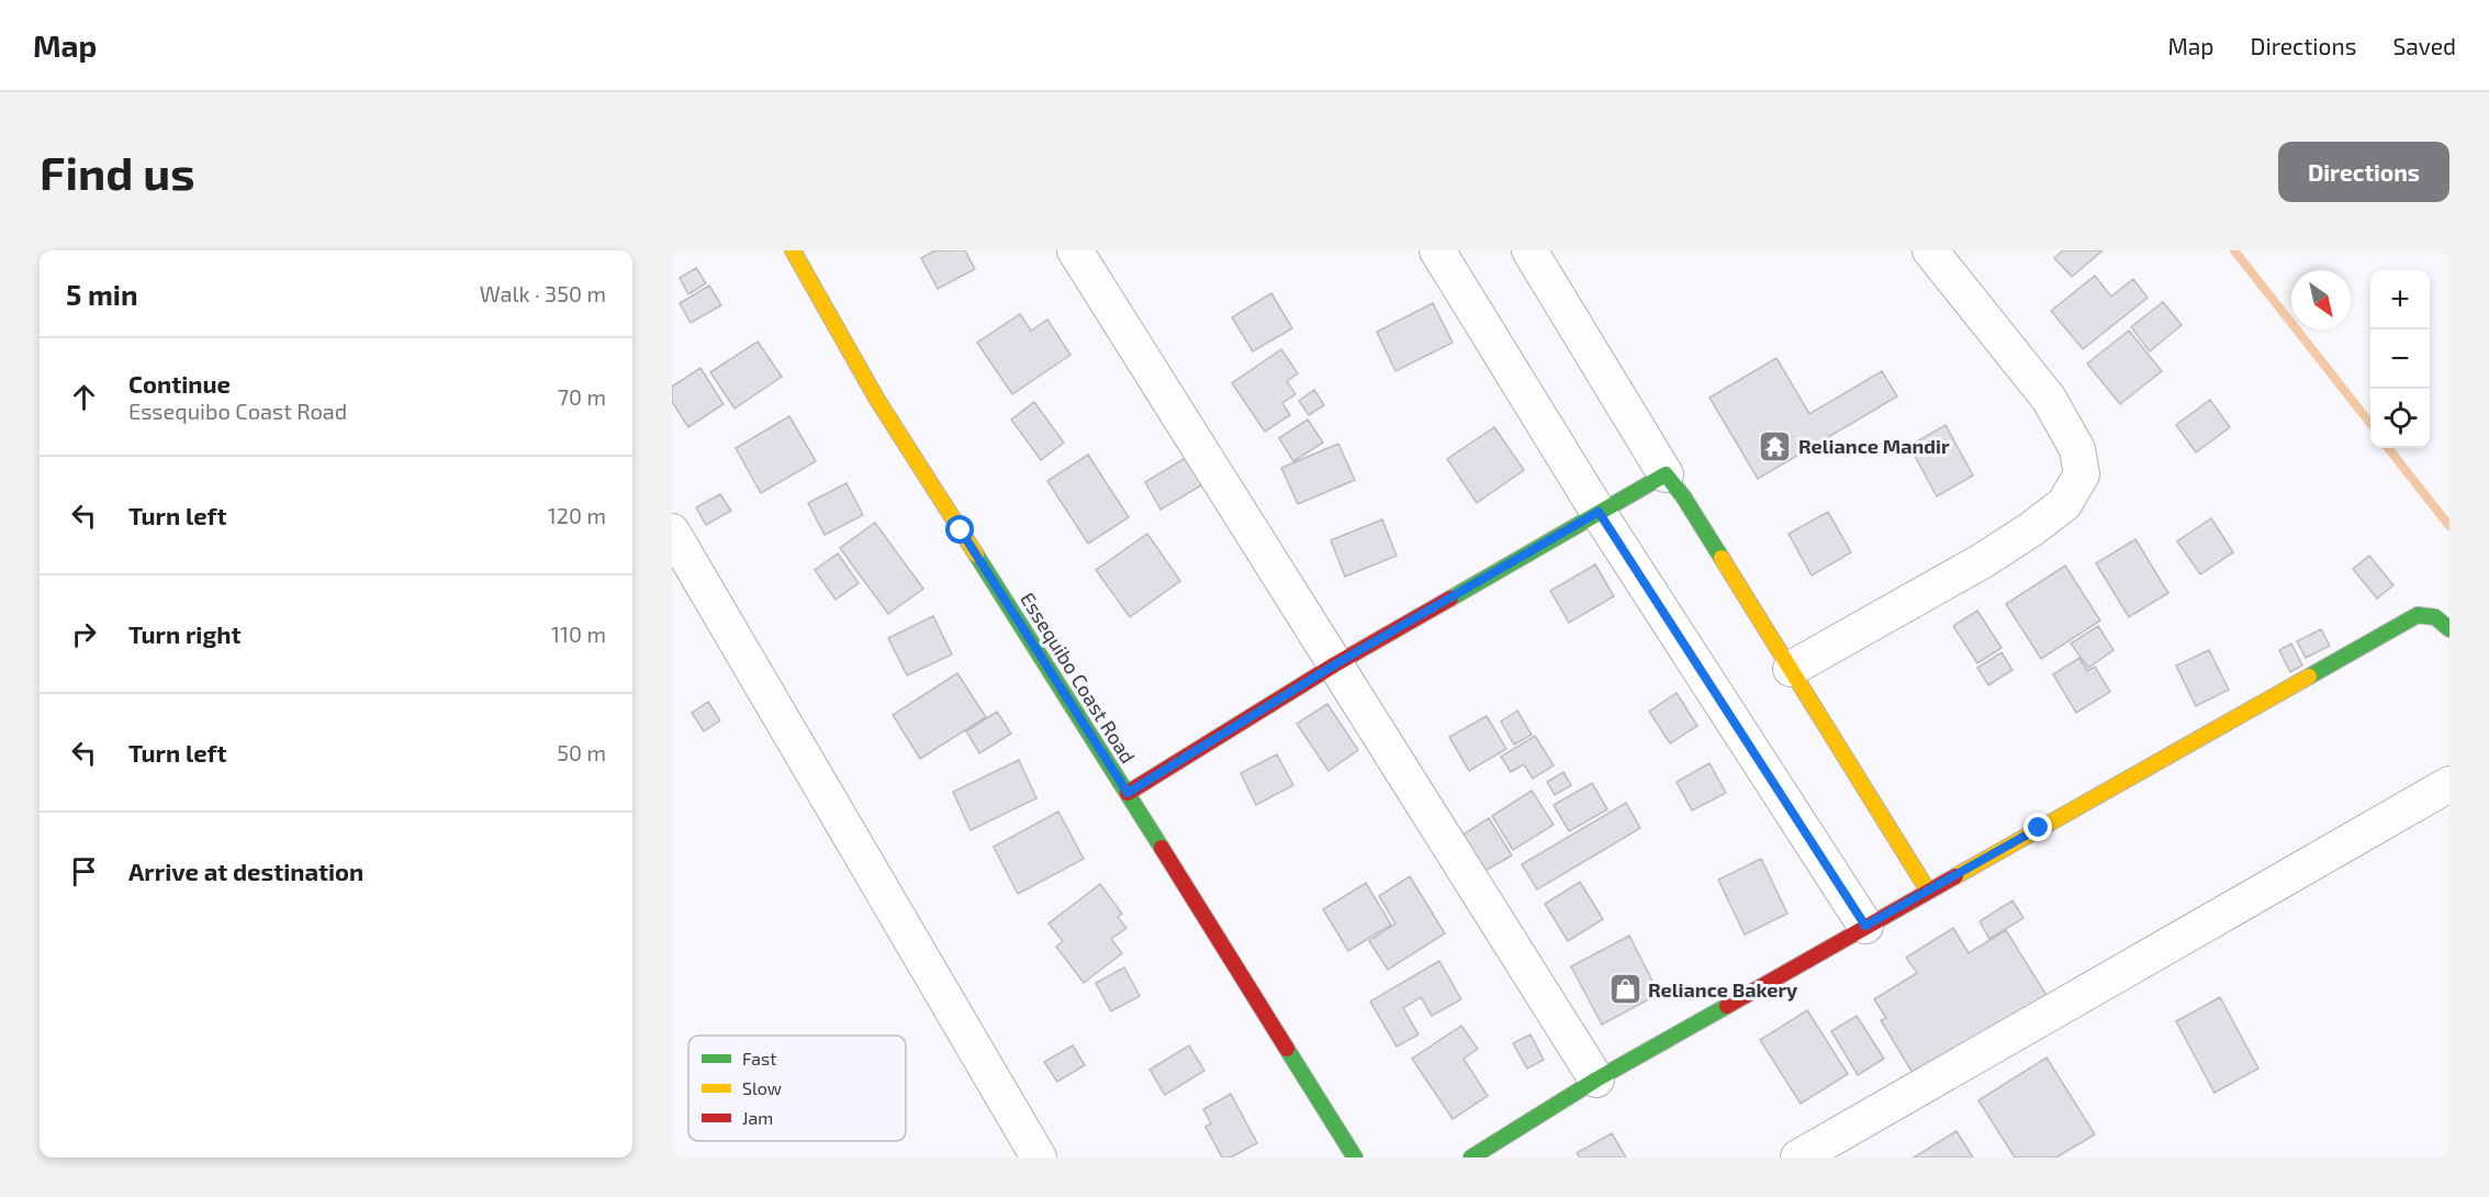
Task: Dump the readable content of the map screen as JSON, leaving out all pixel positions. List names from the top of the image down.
{
  "streets": {
    "street": ["Essequibo Coast Road"]
  },
  "places": {
    "temple": ["Reliance Mandir"],
    "shop": ["Reliance Bakery"]
  },
  "legend": ["Fast", "Slow", "Jam"],
  "north": "bottom right",
  "page": {
    "header": "Map",
    "nav": ["Map", "Directions", "Saved"],
    "buttons": "Directions",
    "title": "Find us",
    "heading": ["5 min", "Walk · 350 m"],
    "map_buttons": ["+", "−"],
    "list": [
      ["Continue", "Essequibo Coast Road", "70 m"],
      ["Turn left", "120 m"],
      ["Turn right", "110 m"],
      ["Turn left", "50 m"],
      "Arrive at destination"
    ]
  }
}
